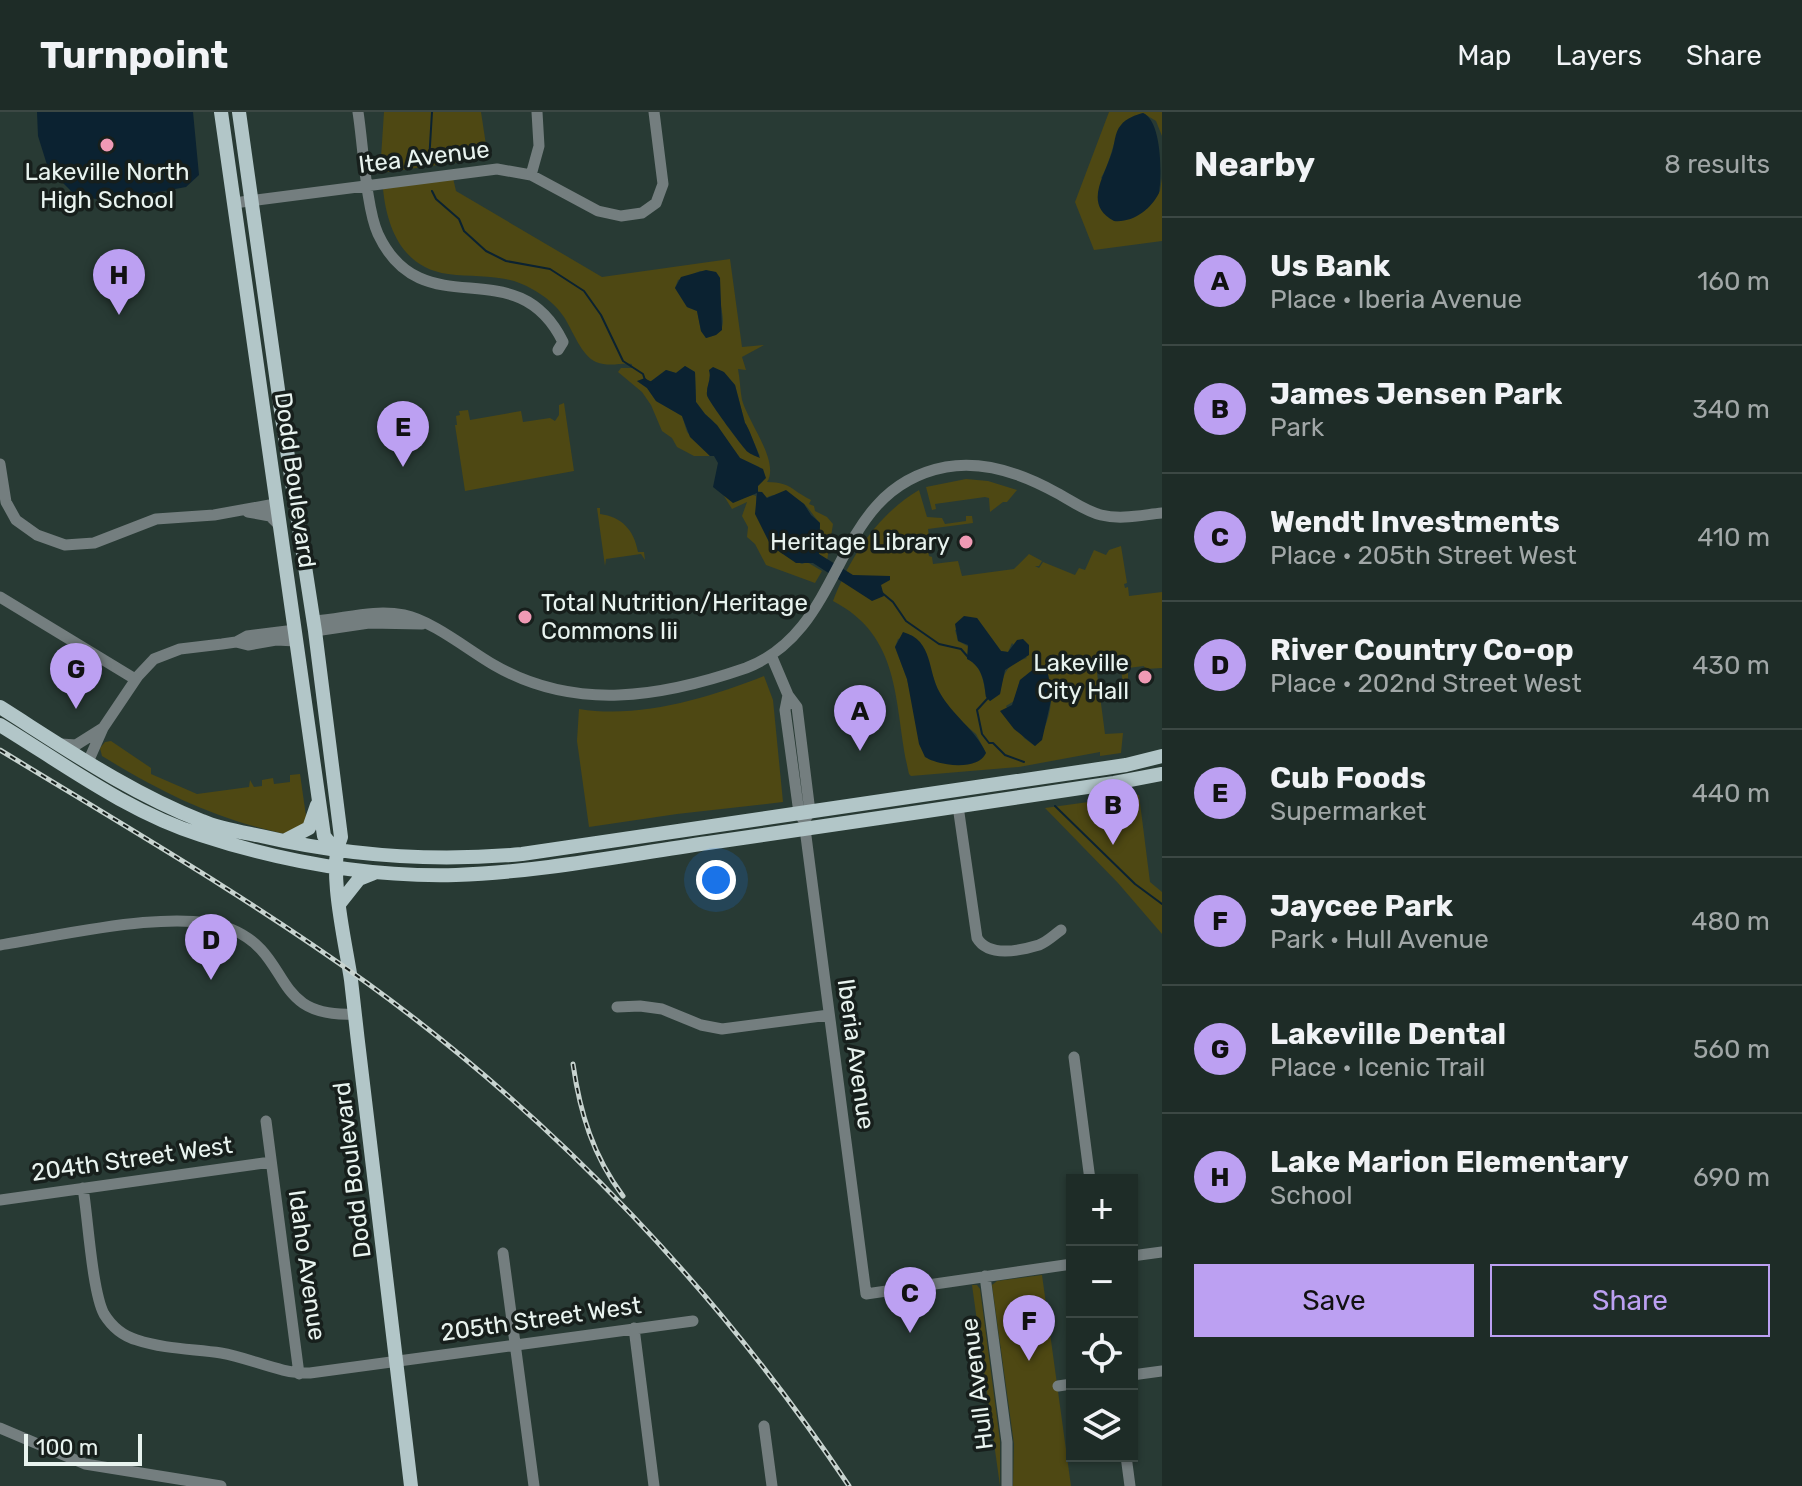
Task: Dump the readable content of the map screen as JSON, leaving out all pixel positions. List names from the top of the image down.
{
  "streets": {
    "main road": ["Dodd Boulevard"],
    "street": [
      "Itea Avenue",
      "Iberia Avenue",
      "204th Street West",
      "Idaho Avenue",
      "205th Street West",
      "Hull Avenue"
    ]
  },
  "crossings": [
    ["Itea Avenue", "Dodd Boulevard"],
    ["Dodd Boulevard", "205th Street West"],
    ["Iberia Avenue", "Hull Avenue"],
    ["204th Street West", "Idaho Avenue"],
    ["Idaho Avenue", "205th Street West"]
  ],
  "places": [
    "Lakeville North High School",
    "Heritage Library",
    "Total Nutrition/Heritage Commons Iii",
    "Lakeville City Hall"
  ],
  "scale_bar": "100 m",
  "page": {
    "header": "Turnpoint",
    "nav": ["Map", "Layers", "Share"],
    "heading": ["Nearby", "8 results"],
    "list": [
      {
        "mark": "A",
        "name": "Us Bank",
        "note": "Place · Iberia Avenue",
        "value": "160 m"
      },
      {
        "mark": "B",
        "name": "James Jensen Park",
        "note": "Park",
        "value": "340 m"
      },
      {
        "mark": "C",
        "name": "Wendt Investments",
        "note": "Place · 205th Street West",
        "value": "410 m"
      },
      {
        "mark": "D",
        "name": "River Country Co-op",
        "note": "Place · 202nd Street West",
        "value": "430 m"
      },
      {
        "mark": "E",
        "name": "Cub Foods",
        "note": "Supermarket",
        "value": "440 m"
      },
      {
        "mark": "F",
        "name": "Jaycee Park",
        "note": "Park · Hull Avenue",
        "value": "480 m"
      },
      {
        "mark": "G",
        "name": "Lakeville Dental",
        "note": "Place · Icenic Trail",
        "value": "560 m"
      },
      {
        "mark": "H",
        "name": "Lake Marion Elementary",
        "note": "School",
        "value": "690 m"
      }
    ],
    "pins": [
      "H",
      "E",
      "G",
      "A",
      "B",
      "D",
      "C",
      "F"
    ],
    "map_buttons": ["+", "−"],
    "buttons": ["Save", "Share"],
    "scale": "100 m"
  }
}
